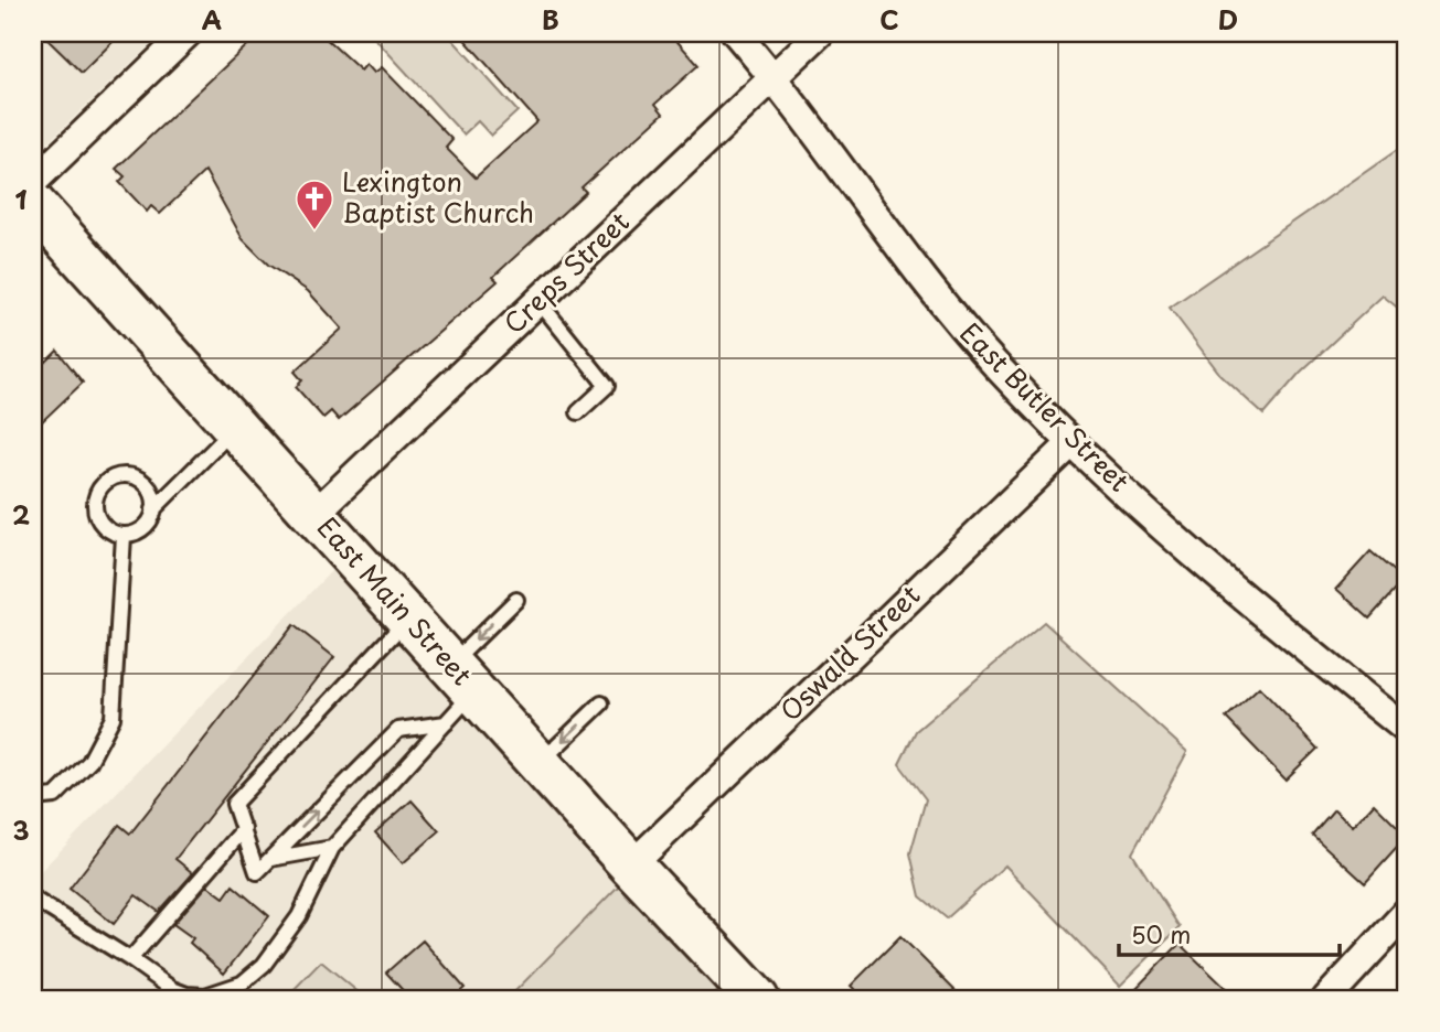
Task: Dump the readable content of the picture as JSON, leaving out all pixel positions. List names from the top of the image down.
{
  "streets": {
    "main road": ["East Main Street"],
    "street": ["Creps Street", "East Butler Street", "Oswald Street"]
  },
  "crossings": [
    ["Creps Street", "East Butler Street"],
    ["Creps Street", "East Main Street"],
    ["East Butler Street", "Oswald Street"],
    ["East Main Street", "Oswald Street"]
  ],
  "places": {
    "church": ["Lexington Baptist Church"]
  },
  "scale_bar": "50 m",
  "grid": {
    "columns": [
      "A",
      "B",
      "C",
      "D"
    ],
    "rows": ["1", "2", "3"]
  }
}
